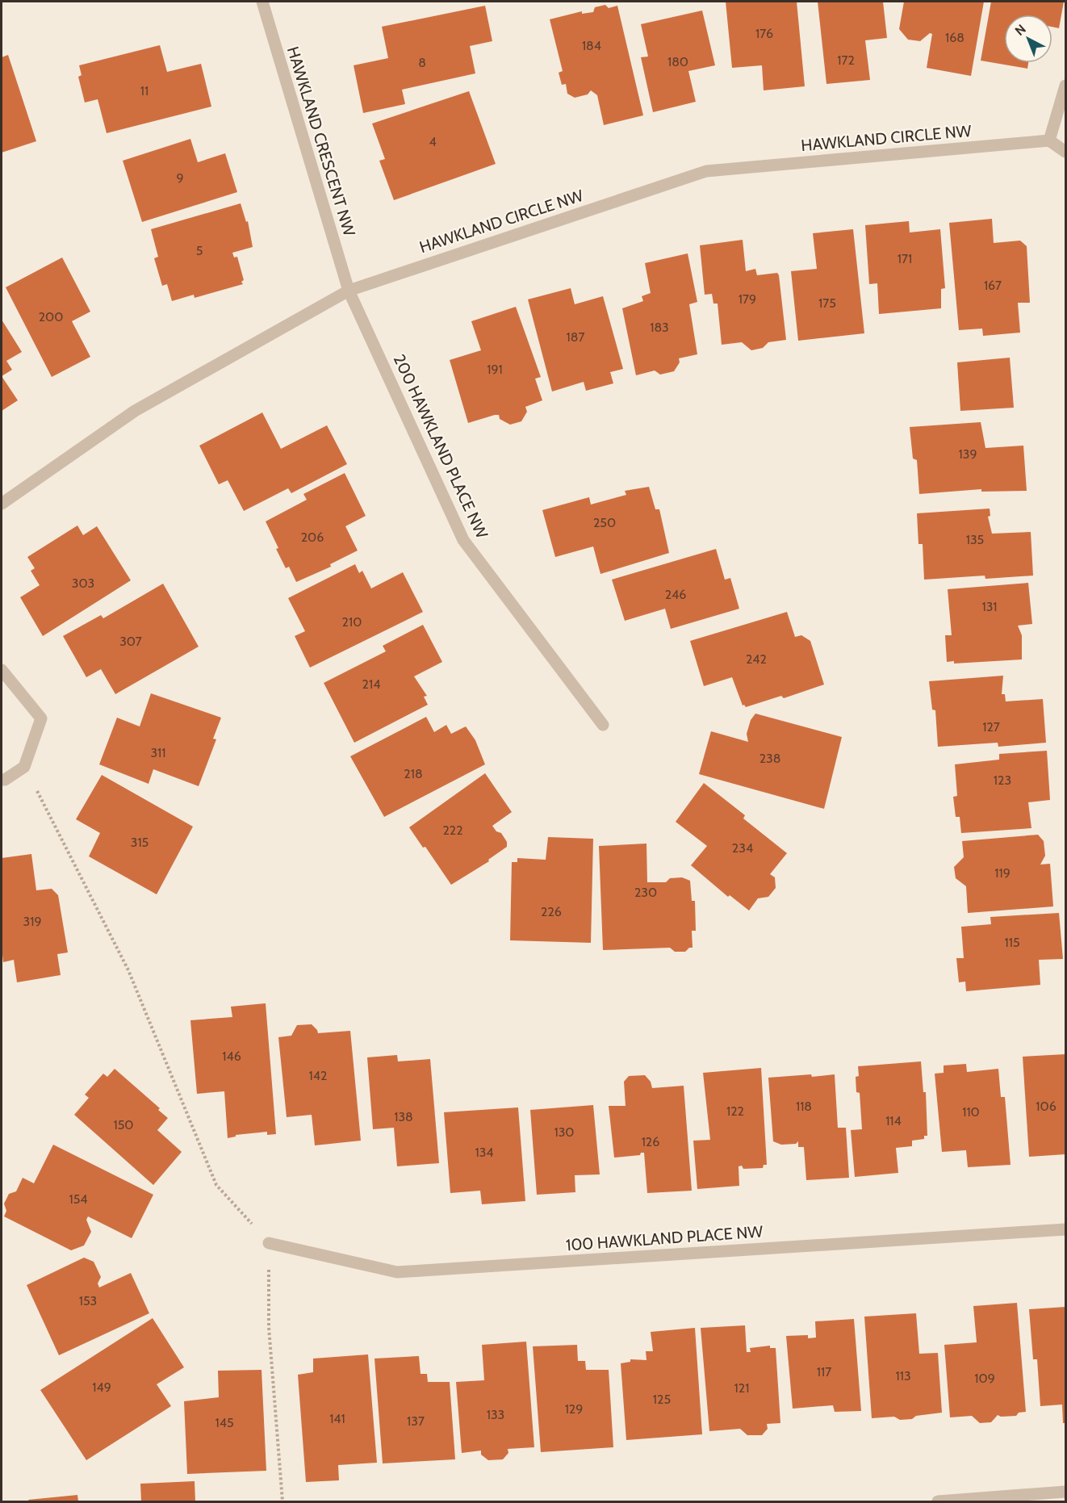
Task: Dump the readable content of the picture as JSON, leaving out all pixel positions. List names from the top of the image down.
{
  "streets": {
    "street": [
      "HAWKLAND CIRCLE NW",
      "HAWKLAND CRESCENT NW",
      "200 HAWKLAND PLACE NW",
      "100 HAWKLAND PLACE NW"
    ]
  },
  "crossings": [
    ["HAWKLAND CIRCLE NW", "HAWKLAND CRESCENT NW"],
    ["HAWKLAND CIRCLE NW", "200 HAWKLAND PLACE NW"],
    ["HAWKLAND CRESCENT NW", "200 HAWKLAND PLACE NW"]
  ],
  "house_numbers": [
    "176",
    "168",
    "184",
    "172",
    "180",
    "8",
    "11",
    "4",
    "9",
    "5",
    "171",
    "167",
    "179",
    "175",
    "200",
    "183",
    "187",
    "191",
    "139",
    "250",
    "206",
    "135",
    "303",
    "246",
    "131",
    "210",
    "307",
    "242",
    "214",
    "127",
    "311",
    "238",
    "218",
    "123",
    "222",
    "315",
    "234",
    "119",
    "230",
    "226",
    "319",
    "115",
    "146",
    "142",
    "118",
    "106",
    "122",
    "110",
    "138",
    "114",
    "150",
    "130",
    "126",
    "134",
    "154",
    "153",
    "117",
    "113",
    "109",
    "149",
    "121",
    "125",
    "129",
    "133",
    "141",
    "137",
    "145"
  ],
  "north": "top left"
}
